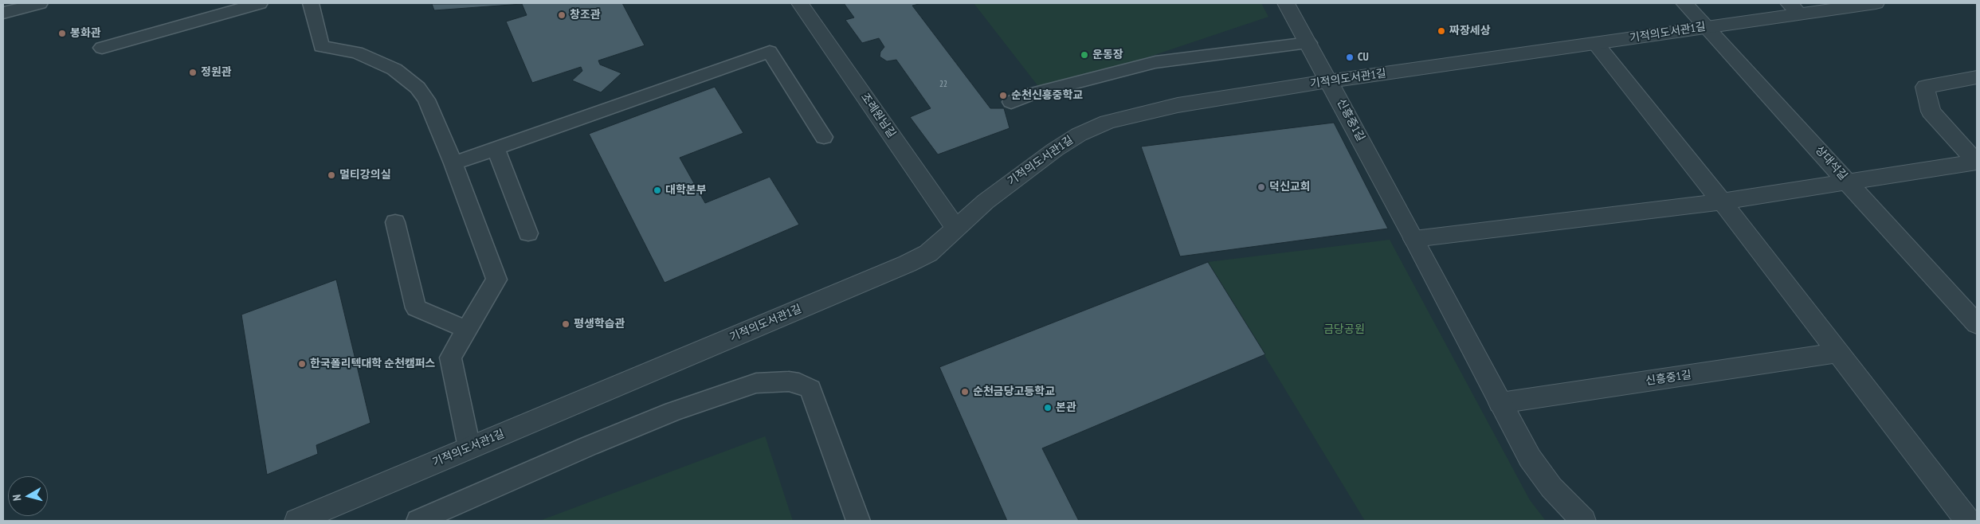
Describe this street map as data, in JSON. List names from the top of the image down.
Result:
{
  "streets": {
    "street": [
      "기적의도서관1길",
      "조례원님길",
      "신흥중1길",
      "상대석길"
    ]
  },
  "crossings": [
    ["기적의도서관1길", "조례원님길"],
    ["기적의도서관1길", "신흥중1길"],
    ["기적의도서관1길", "상대석길"]
  ],
  "parks": ["금당공원"],
  "places": [
    "창조관",
    "짜장세상",
    "봉화관",
    "운동장",
    "CU",
    "정원관",
    "순천신흥중학교",
    "멀티강의실",
    "덕신교회",
    "대학본부",
    "평생학습관",
    "한국폴리텍대학 순천캠퍼스",
    "순천금당고등학교",
    "본관"
  ],
  "house_numbers": ["22"],
  "north": "left"
}
